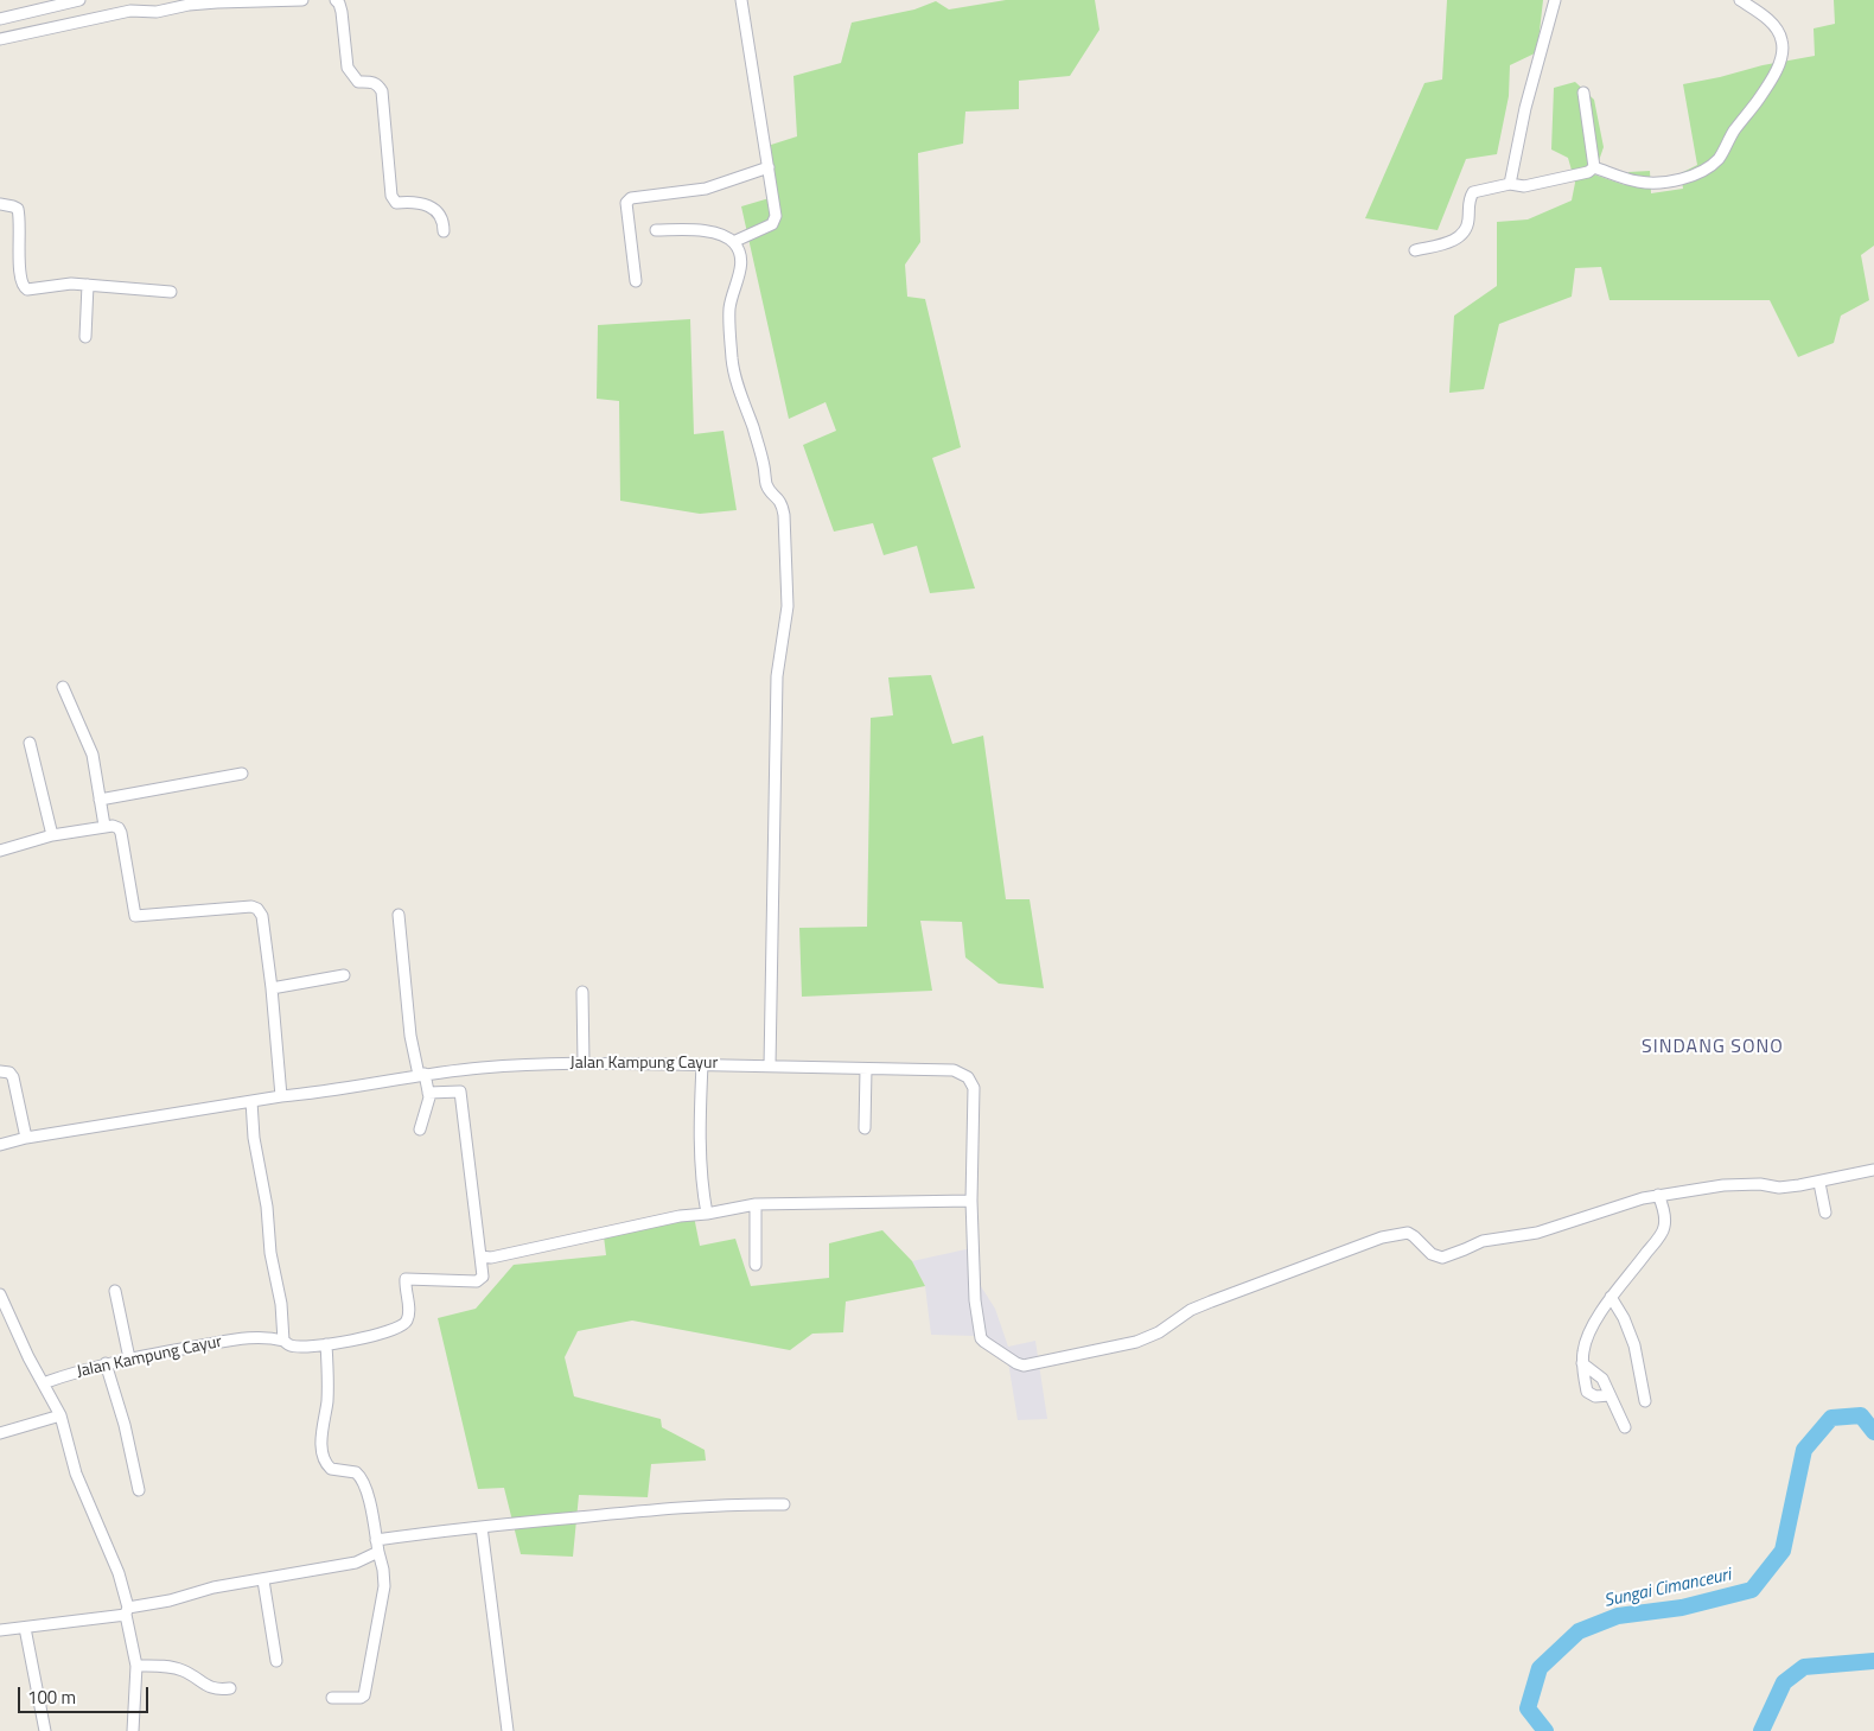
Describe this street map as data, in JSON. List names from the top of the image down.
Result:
{
  "streets": {
    "street": ["Jalan Kampung Cayur"]
  },
  "districts": ["SINDANG SONO"],
  "water": ["Sungai Cimanceuri"],
  "scale_bar": "100 m"
}
